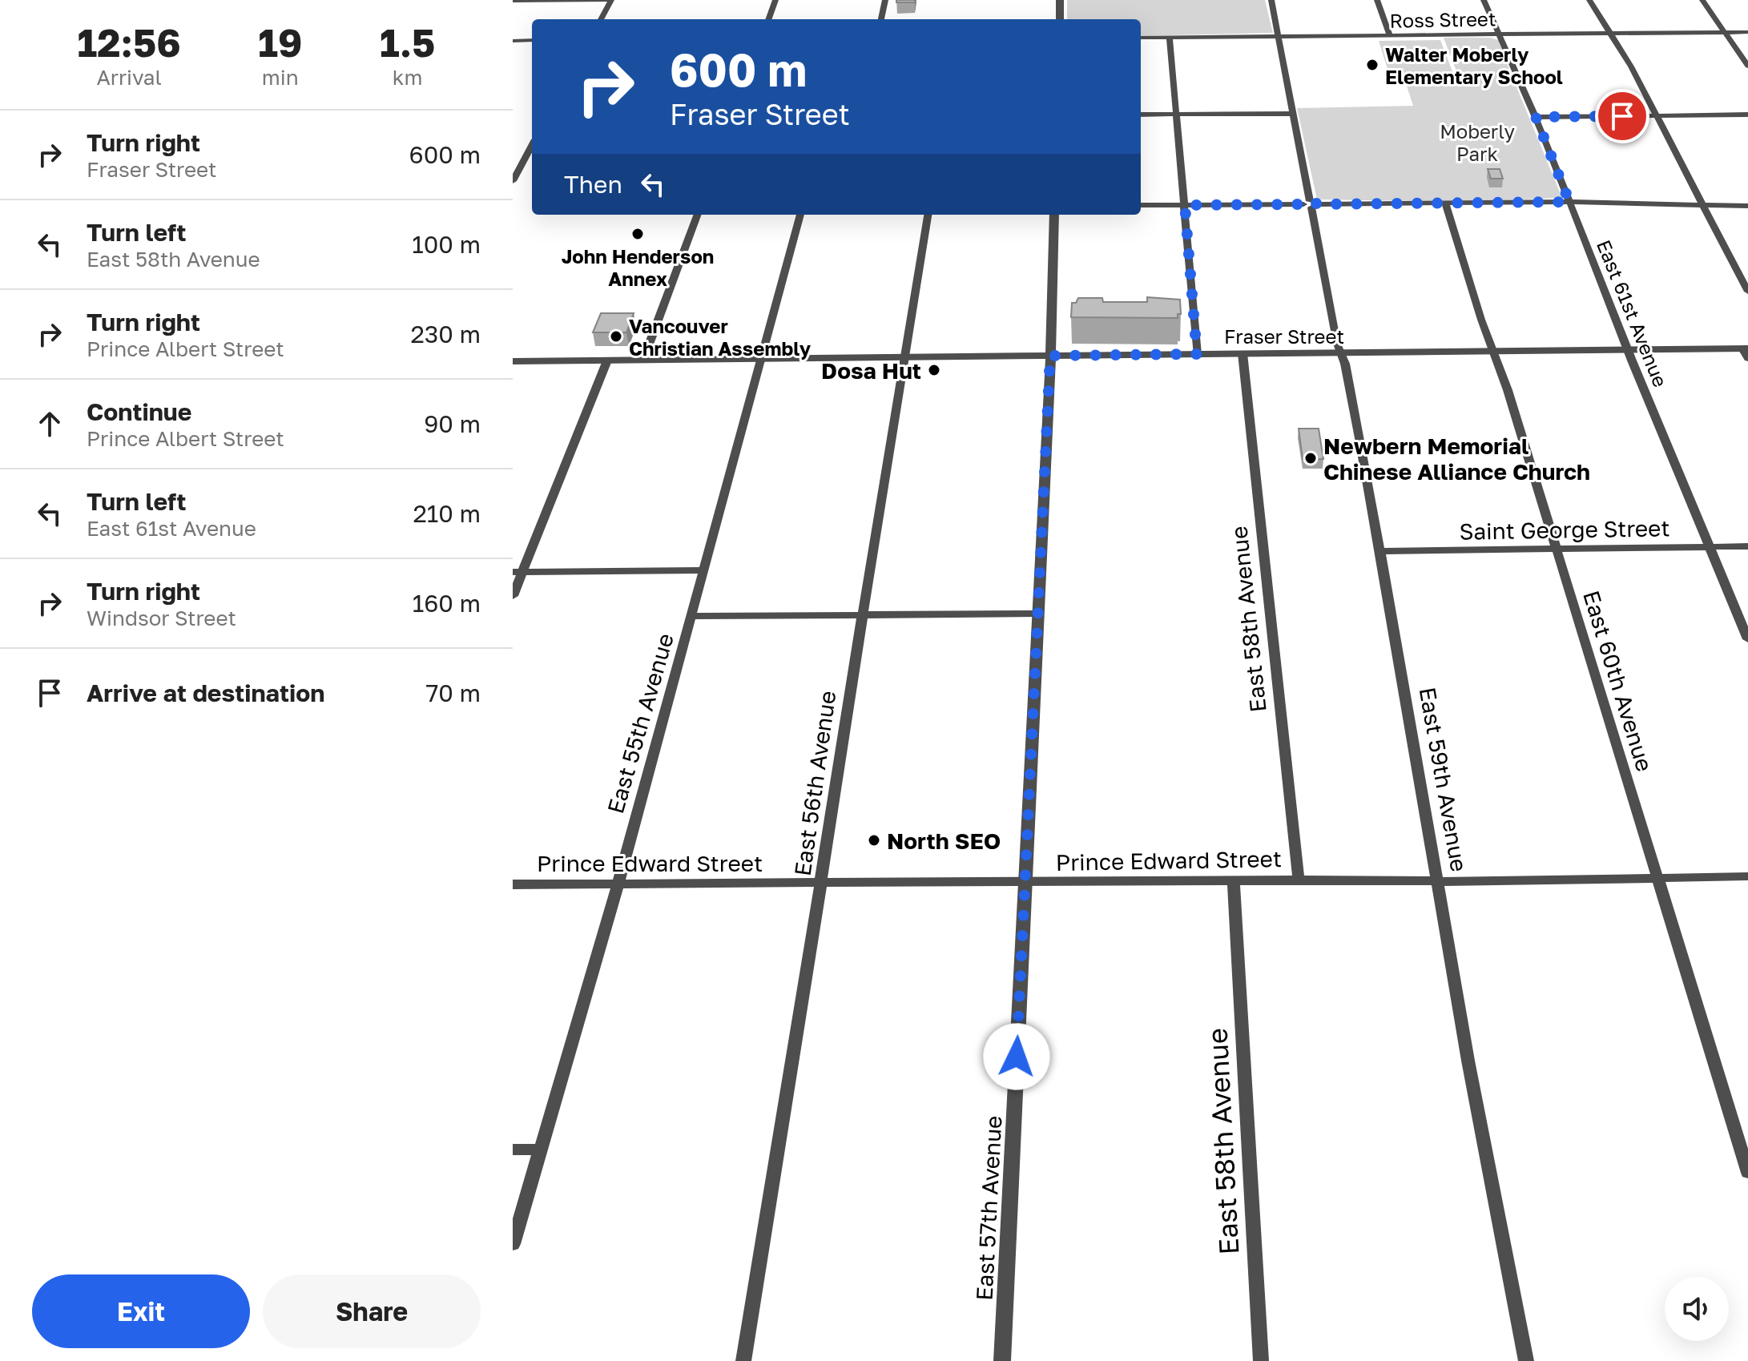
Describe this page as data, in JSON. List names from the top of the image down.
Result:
{
  "streets": {
    "street": [
      "Ross Street",
      "East 61st Avenue",
      "Fraser Street",
      "Saint George Street",
      "East 58th Avenue",
      "East 60th Avenue",
      "East 55th Avenue",
      "East 59th Avenue",
      "East 56th Avenue",
      "Prince Edward Street",
      "East 57th Avenue"
    ]
  },
  "crossings": [
    ["Ross Street", "East 61st Avenue"],
    ["Ross Street", "East 59th Avenue"],
    ["East 61st Avenue", "Fraser Street"],
    ["East 61st Avenue", "Saint George Street"],
    ["Fraser Street", "East 58th Avenue"],
    ["Fraser Street", "East 60th Avenue"],
    ["Fraser Street", "East 55th Avenue"],
    ["Fraser Street", "East 59th Avenue"],
    ["Fraser Street", "East 56th Avenue"],
    ["Fraser Street", "East 57th Avenue"],
    ["Saint George Street", "East 60th Avenue"],
    ["Saint George Street", "East 59th Avenue"],
    ["East 58th Avenue", "Prince Edward Street"],
    ["East 60th Avenue", "Prince Edward Street"],
    ["East 55th Avenue", "Prince Edward Street"],
    ["East 59th Avenue", "Prince Edward Street"],
    ["East 56th Avenue", "Prince Edward Street"],
    ["Prince Edward Street", "East 57th Avenue"]
  ],
  "parks": ["Moberly Park"],
  "places": [
    "Walter Moberly Elementary School",
    "John Henderson Annex",
    "Vancouver Christian Assembly",
    "Dosa Hut",
    "Newbern Memorial Chinese Alliance Church",
    "North SEO"
  ],
  "page": {
    "eta": [
      "12:56",
      "Arrival",
      "19",
      "min",
      "1.5",
      "km"
    ],
    "turn": ["600 m", "Fraser Street"],
    "list": [
      {
        "name": "Turn right",
        "note": "Fraser Street",
        "value": "600 m"
      },
      {
        "name": "Turn left",
        "note": "East 58th Avenue",
        "value": "100 m"
      },
      {
        "name": "Turn right",
        "note": "Prince Albert Street",
        "value": "230 m"
      },
      {
        "name": "Continue",
        "note": "Prince Albert Street",
        "value": "90 m"
      },
      {
        "name": "Turn left",
        "note": "East 61st Avenue",
        "value": "210 m"
      },
      {
        "name": "Turn right",
        "note": "Windsor Street",
        "value": "160 m"
      },
      {
        "name": "Arrive at destination",
        "value": "70 m"
      }
    ],
    "then": "Then",
    "buttons": ["Exit", "Share"]
  }
}
